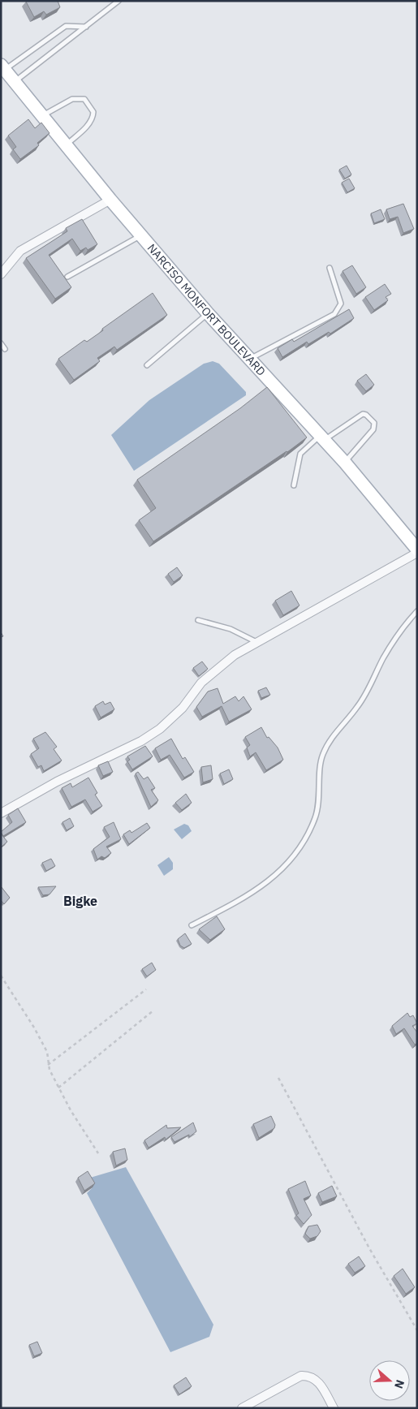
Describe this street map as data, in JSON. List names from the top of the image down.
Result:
{
  "streets": {
    "main road": ["NARCISO MONFORT BOULEVARD"]
  },
  "districts": ["Bigke"],
  "north": "right"
}
